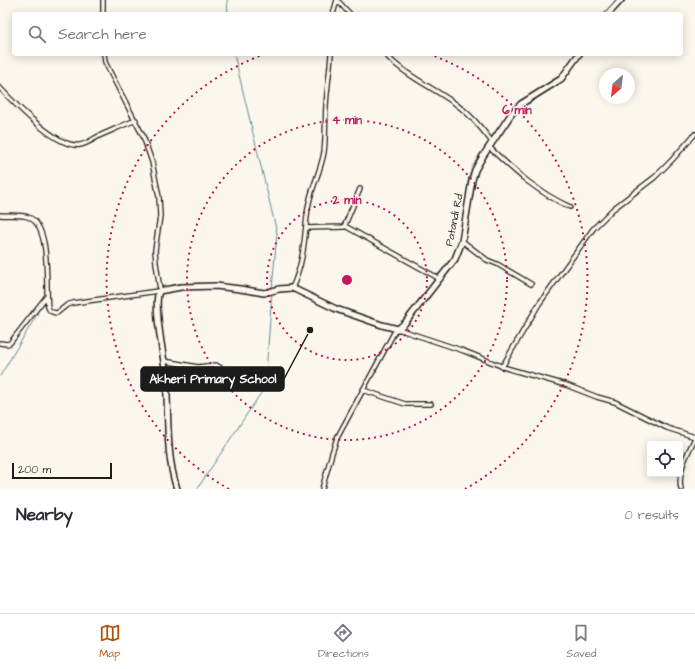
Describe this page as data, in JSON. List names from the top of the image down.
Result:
{
  "streets": {
    "street": ["Patandi Rd"]
  },
  "places": ["Akheri Primary School"],
  "scale_bar": "200 m",
  "north": "bottom left",
  "page": {
    "search": "Search here",
    "scale": "200 m",
    "heading": ["Nearby", "0 results"],
    "nav": ["Map", "Directions", "Saved"]
  },
  "rings": ["6 min", "4 min", "2 min"]
}
